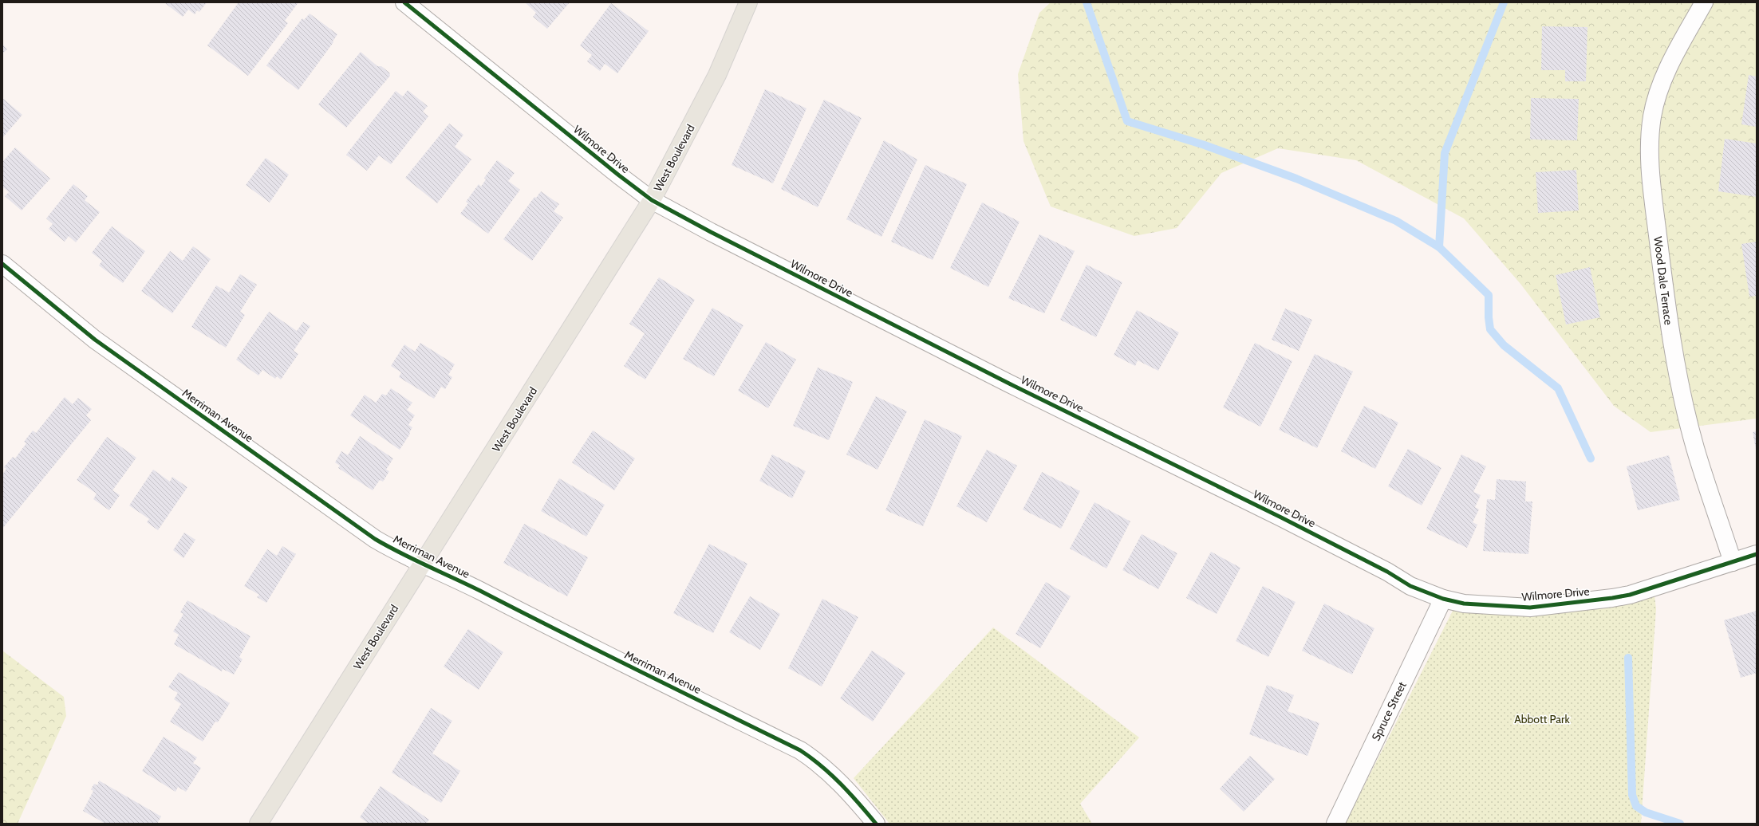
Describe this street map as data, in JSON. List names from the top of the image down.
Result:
{
  "streets": {
    "main road": ["West Boulevard"],
    "street": [
      "Wilmore Drive",
      "Wood Dale Terrace",
      "Merriman Avenue",
      "Spruce Street"
    ]
  },
  "crossings": [
    ["Wilmore Drive", "West Boulevard"],
    ["Wilmore Drive", "Wood Dale Terrace"],
    ["Wilmore Drive", "Spruce Street"],
    ["West Boulevard", "Merriman Avenue"]
  ],
  "parks": ["Abbott Park"]
}
